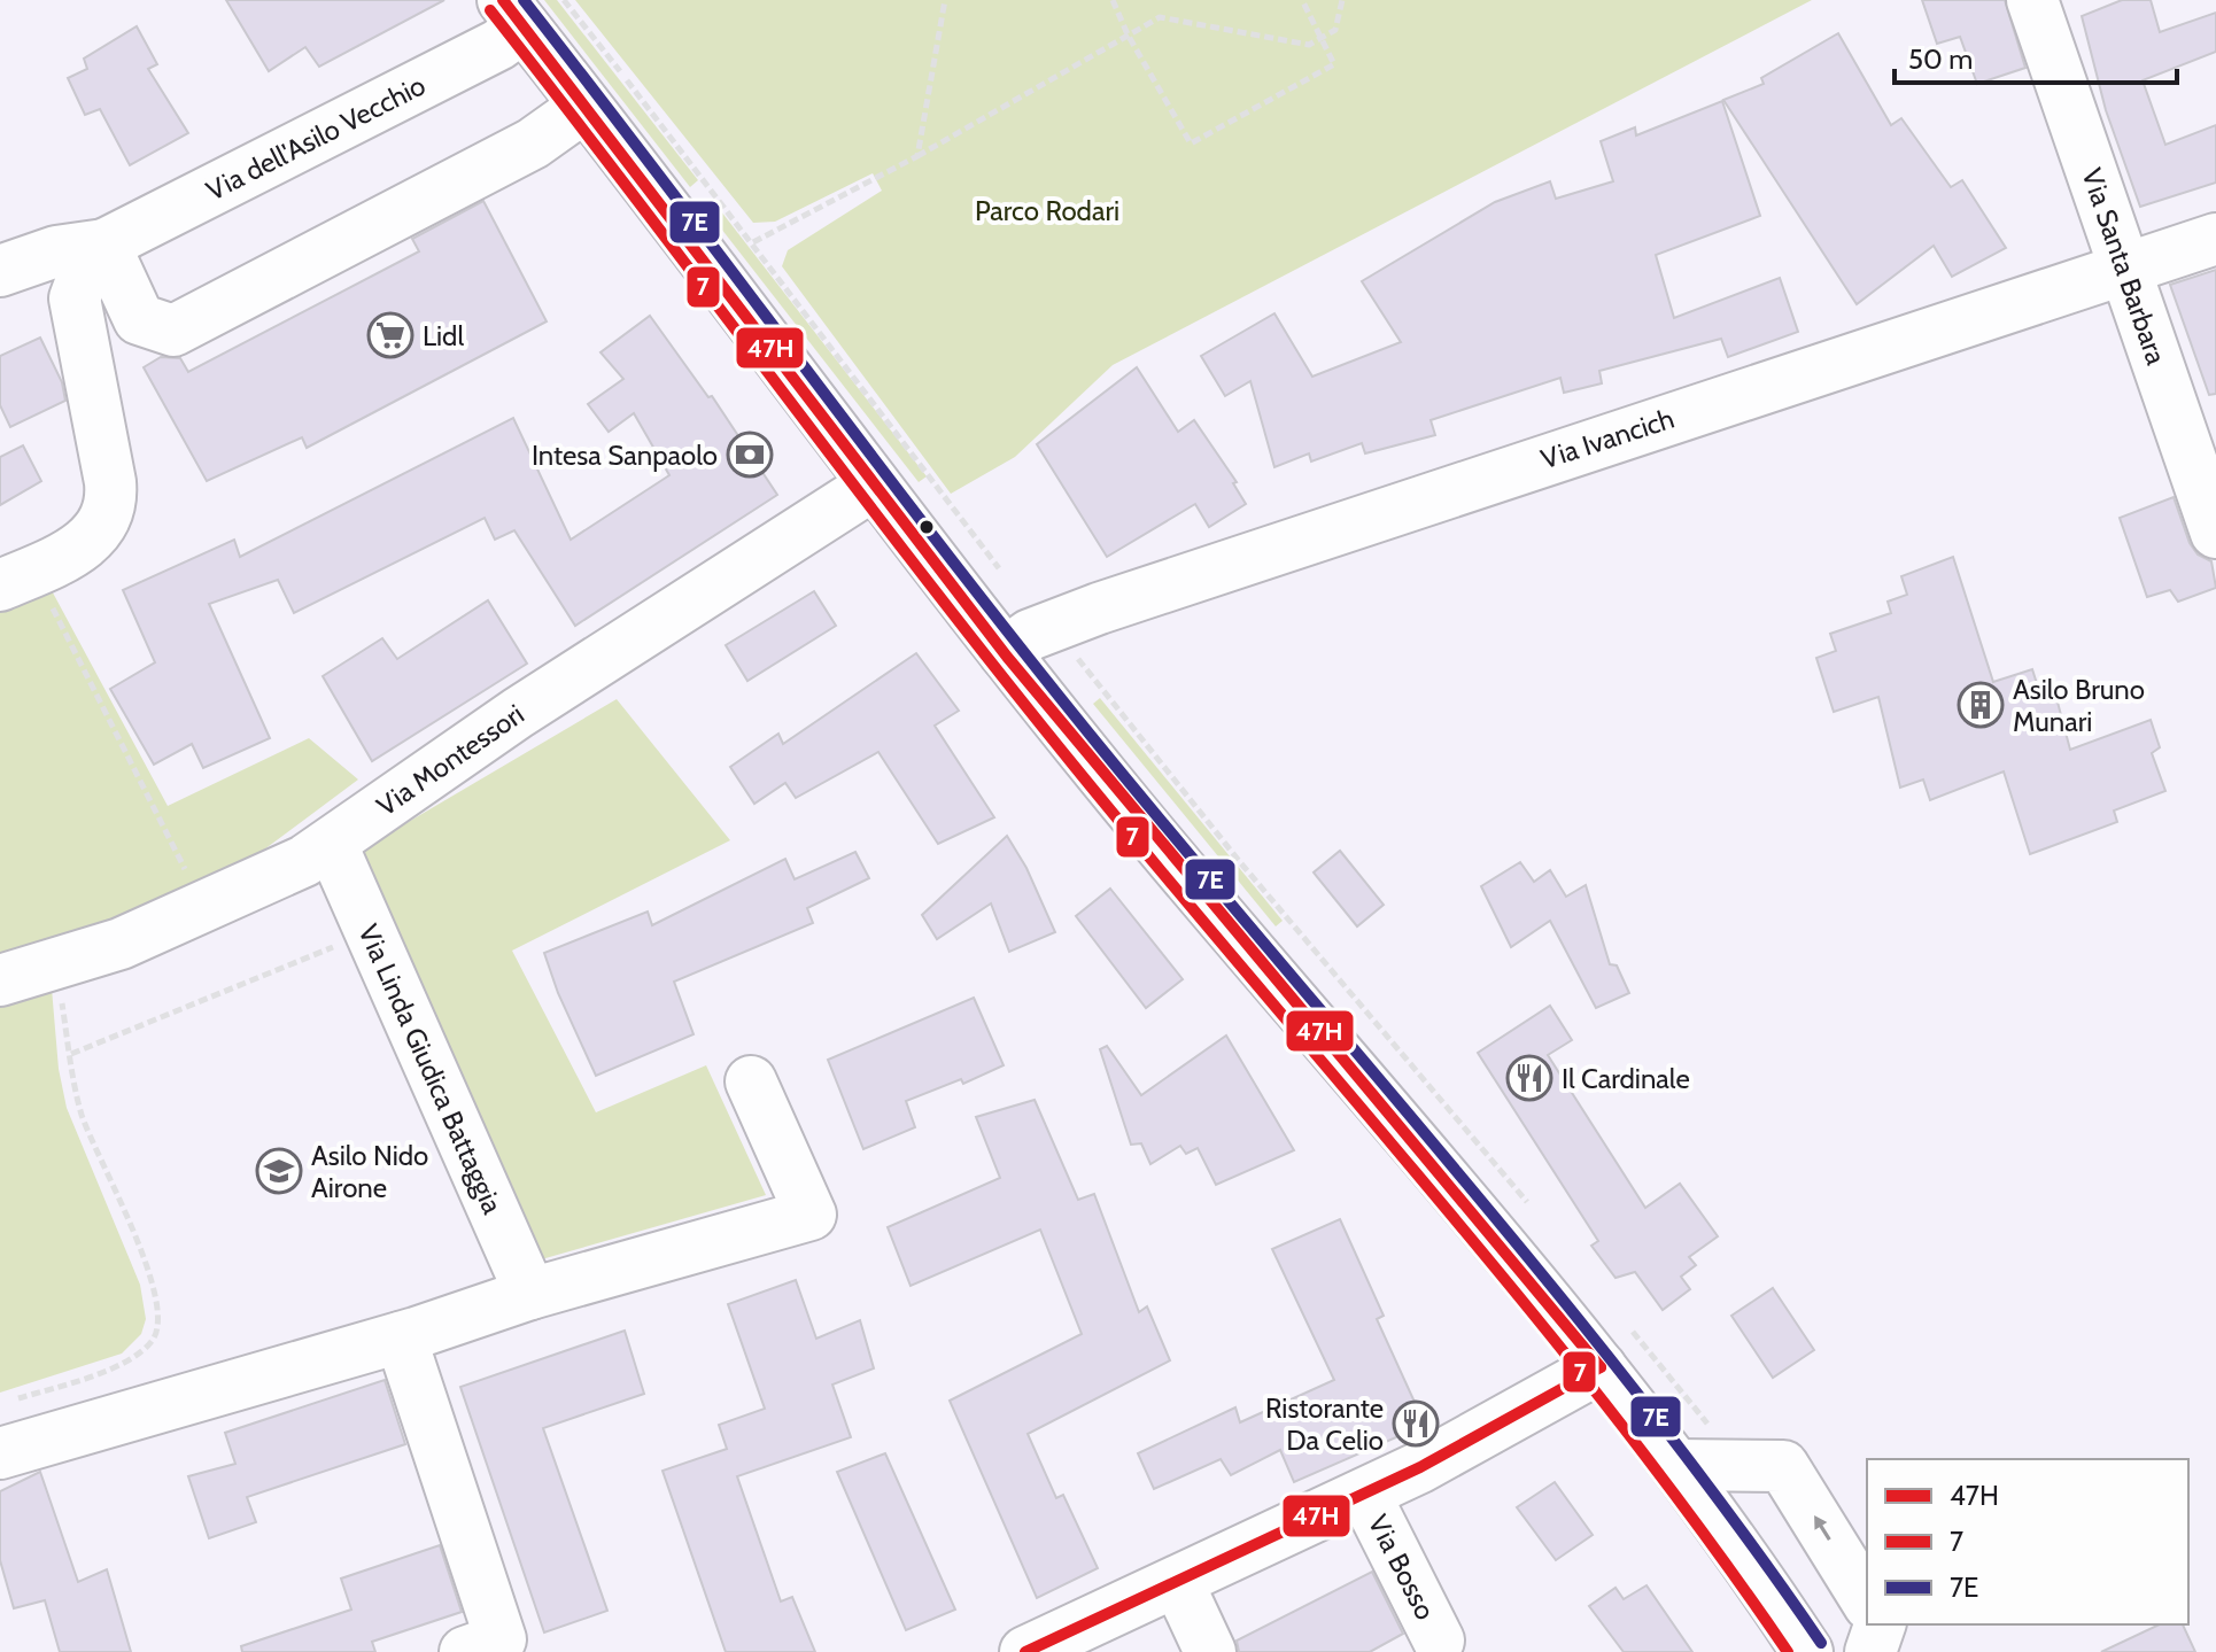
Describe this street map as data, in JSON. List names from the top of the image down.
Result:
{
  "streets": {
    "street": [
      "Via dell'Asilo Vecchio",
      "Via Santa Barbara",
      "Via Ivancich",
      "Via Montessori",
      "Via Linda Giudica Battaggia",
      "Via Bosso"
    ]
  },
  "crossings": [
    ["Via Santa Barbara", "Via Ivancich"],
    ["Via Montessori", "Via Linda Giudica Battaggia"]
  ],
  "parks": ["Parco Rodari"],
  "places": {
    "supermarket": ["Lidl"],
    "bank": ["Intesa Sanpaolo"],
    "building": ["Asilo Bruno Munari"],
    "restaurant": ["Il Cardinale", "Ristorante Da Celio"],
    "school or university": ["Asilo Nido Airone"]
  },
  "lines": ["transit line 47H", "transit line 7E", "transit line 7"],
  "legend": ["47H", "7", "7E"],
  "scale_bar": "50 m"
}
